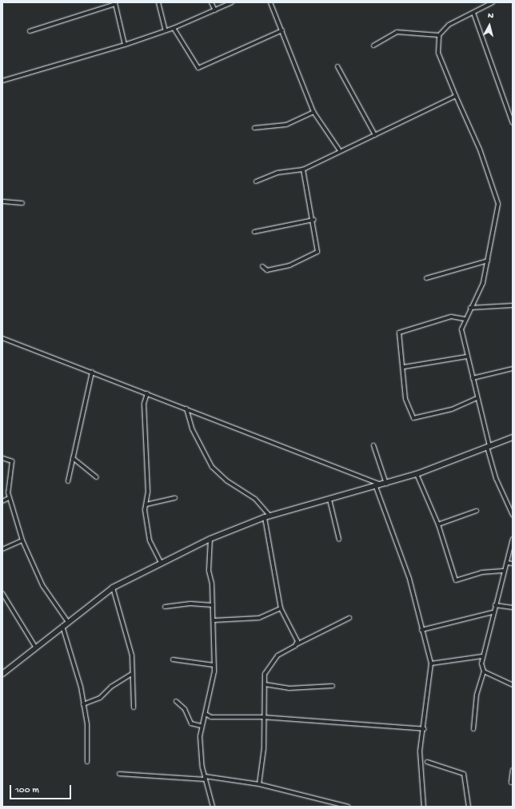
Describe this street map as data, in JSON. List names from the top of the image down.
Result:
{
  "scale_bar": "100 m",
  "north": "top"
}
